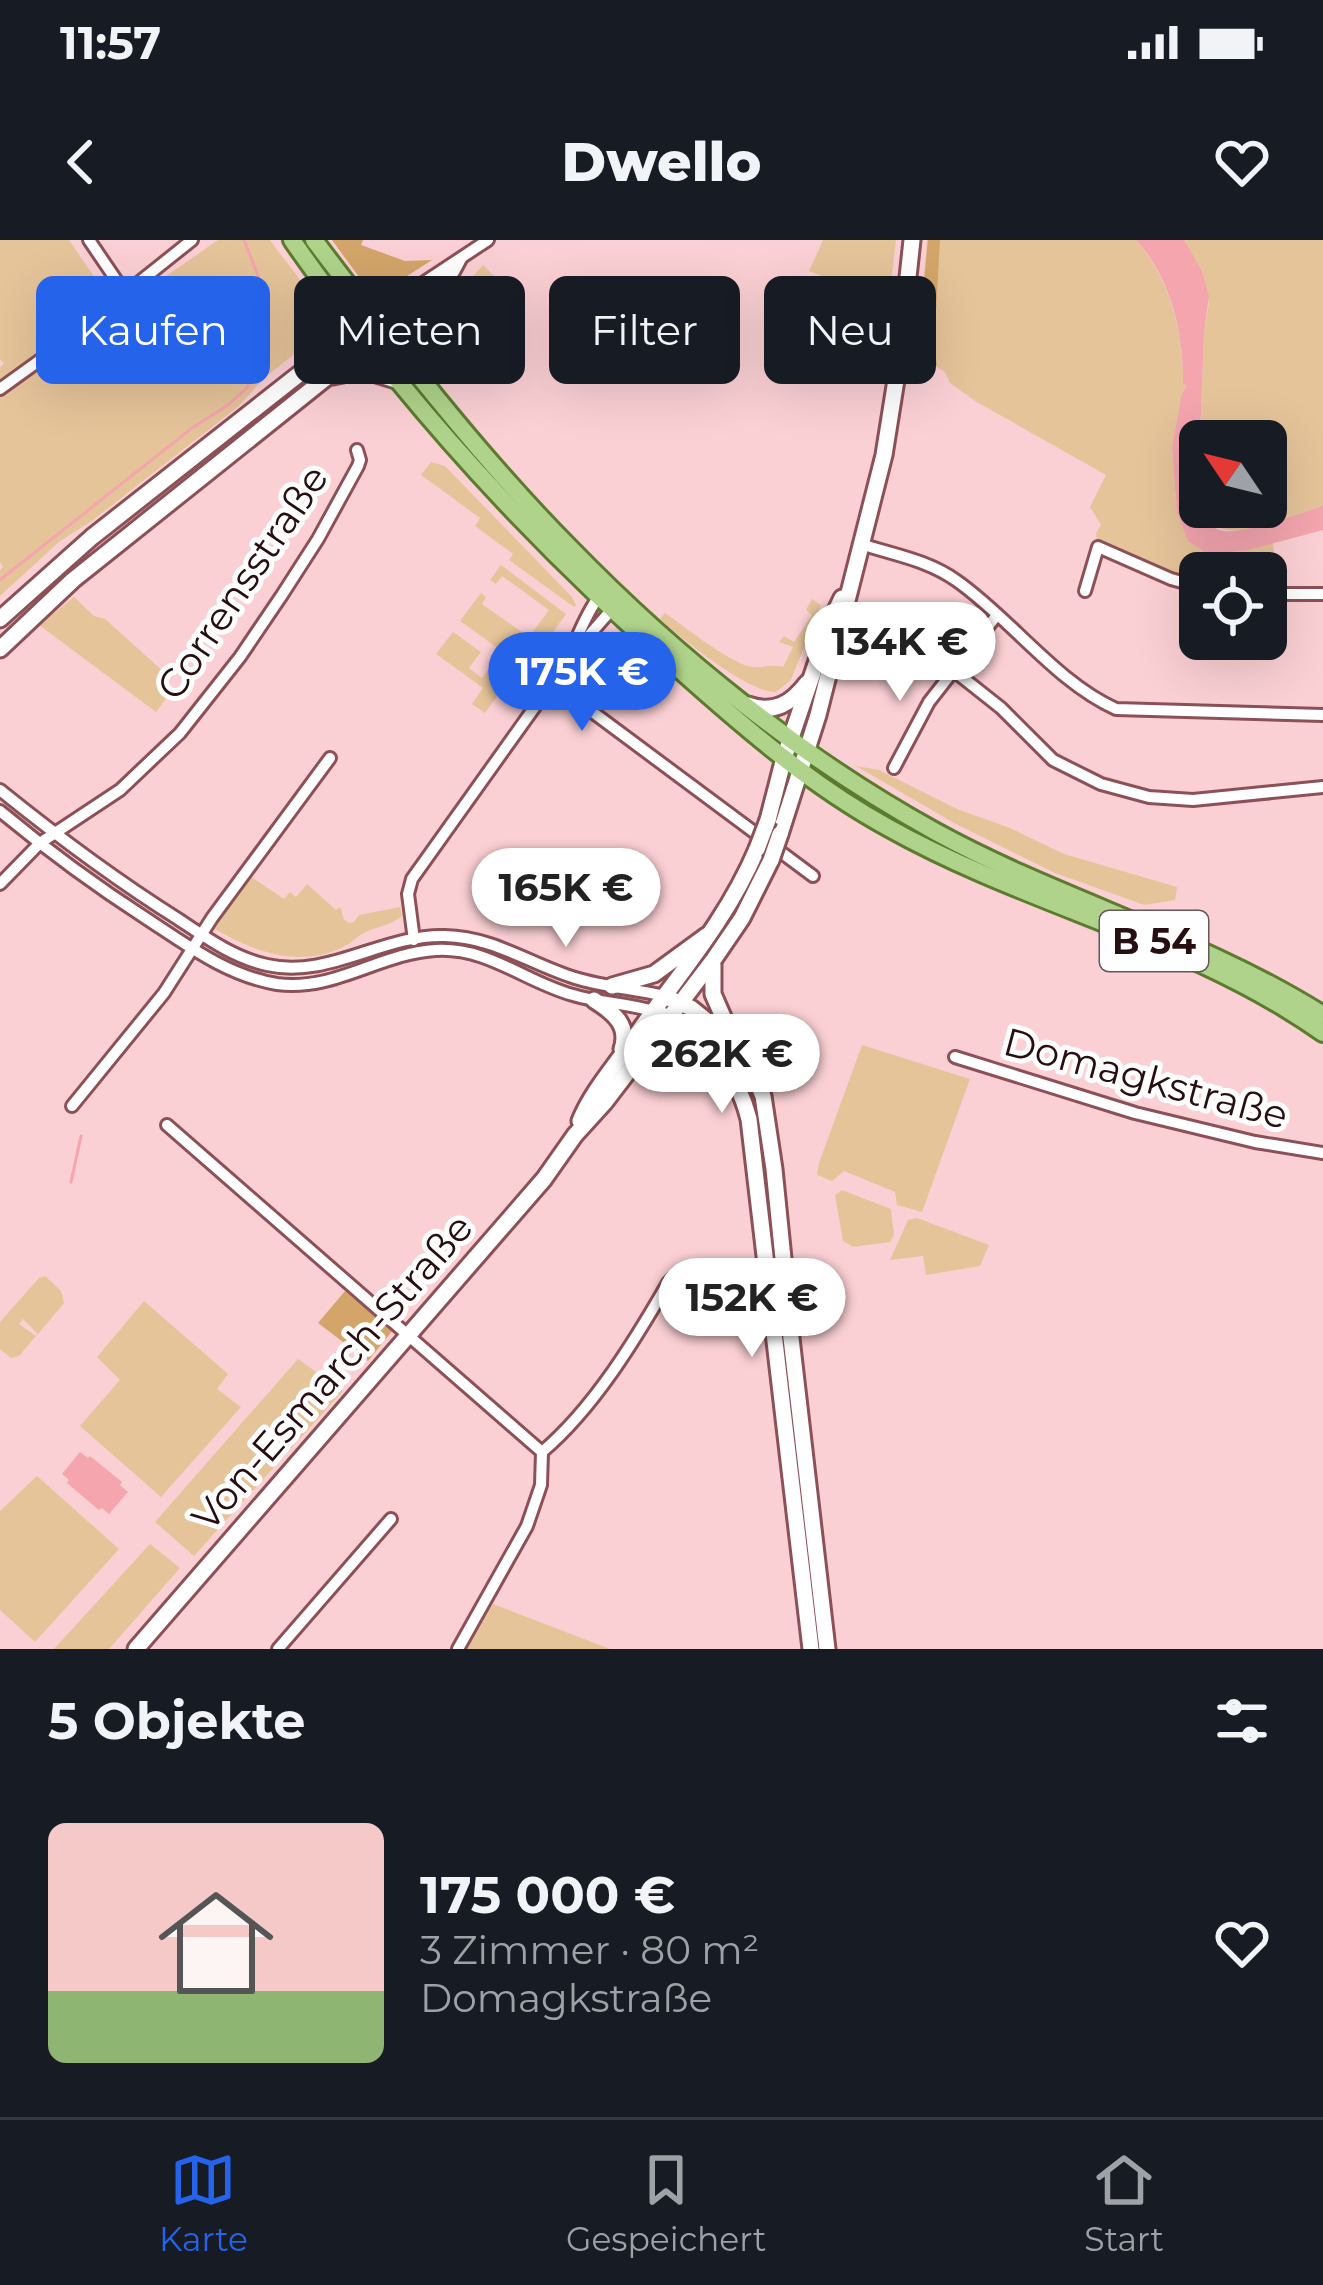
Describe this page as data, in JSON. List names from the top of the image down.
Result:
{
  "streets": {
    "main road": ["B 54", "Von-Esmarch-Straße"],
    "street": ["Corrensstraße", "Domagkstraße"]
  },
  "north": "top left",
  "page": {
    "status": "11:57",
    "header": "Dwello",
    "chip": [
      "Kaufen",
      "Mieten",
      "Filter",
      "Neu"
    ],
    "price": [
      "134K €",
      "175K €",
      "165K €",
      "262K €",
      "152K €"
    ],
    "heading": "5 Objekte",
    "list": [
      {
        "name": "175 000 €",
        "note": "3 Zimmer · 80 m² · Domagkstraße"
      }
    ],
    "tabs": ["Karte", "Gespeichert", "Start"]
  }
}
